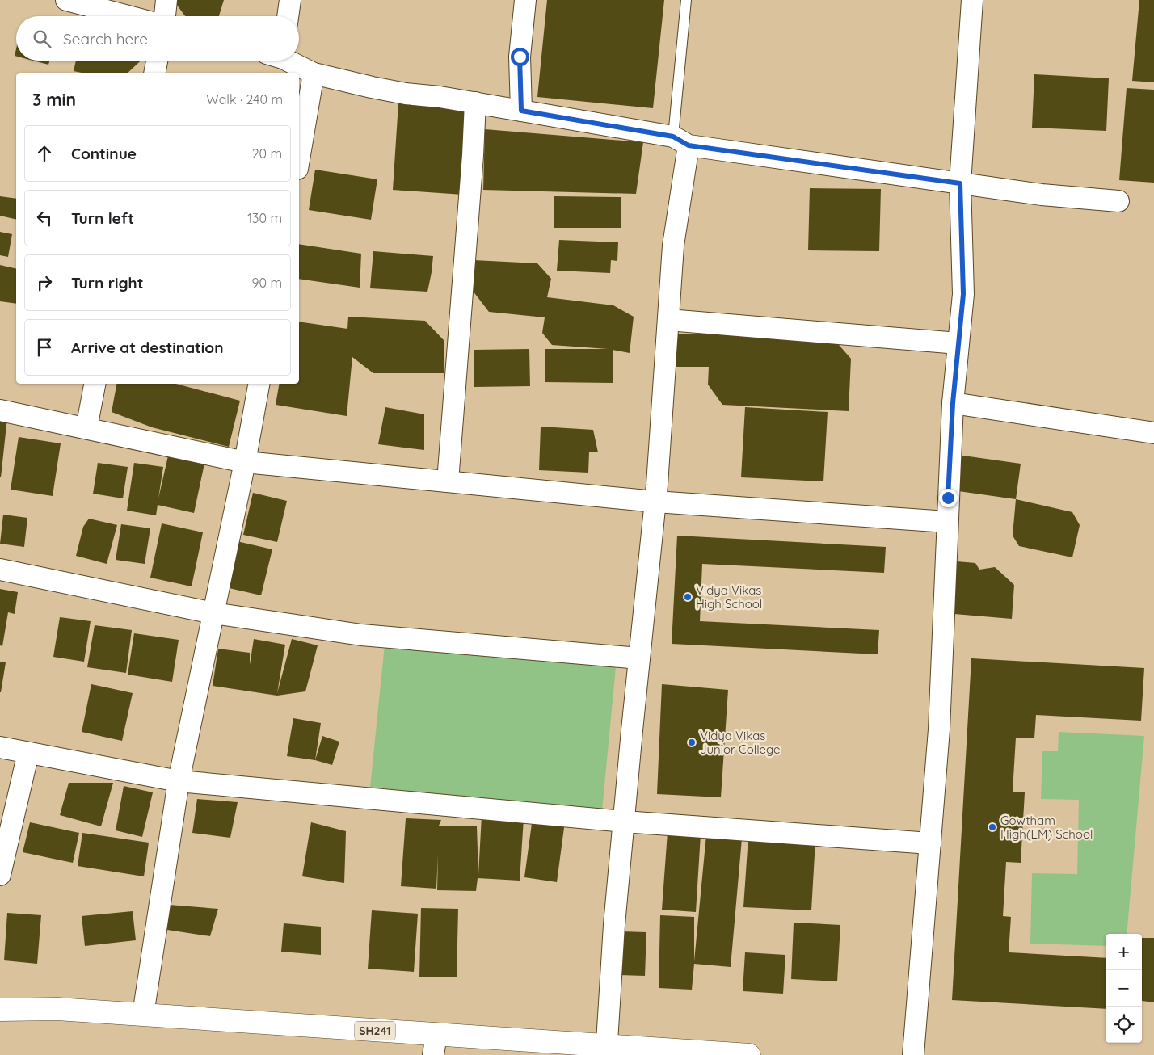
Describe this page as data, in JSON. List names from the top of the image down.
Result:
{
  "streets": {
    "main road": ["SH241"]
  },
  "places": ["Vidya Vikas High School", "Vidya Vikas Junior College", "Gowtham High(EM) School"],
  "page": {
    "search": "Search here",
    "heading": ["3 min", "Walk · 240 m"],
    "list": [
      ["Continue", "20 m"],
      ["Turn left", "130 m"],
      ["Turn right", "90 m"],
      "Arrive at destination"
    ],
    "map_buttons": ["+", "−"]
  }
}
